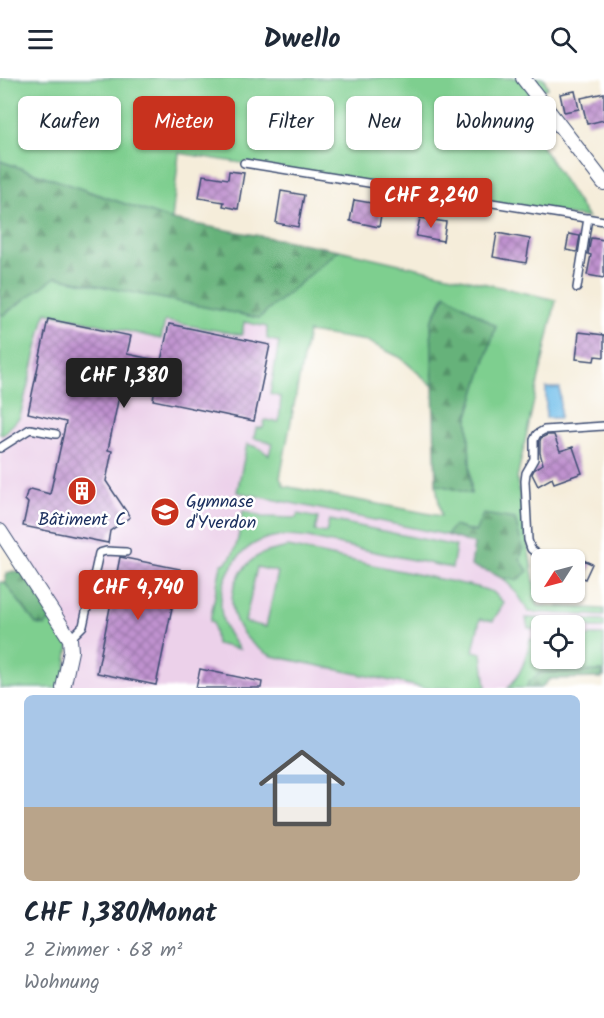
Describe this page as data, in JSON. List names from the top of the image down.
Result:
{
  "places": {
    "building": ["Bâtiment C"],
    "school or university": ["Gymnase d'Yverdon"]
  },
  "north": "bottom left",
  "page": {
    "header": "Dwello",
    "chip": [
      "Kaufen",
      "Mieten",
      "Filter",
      "Neu",
      "Wohnung"
    ],
    "price": ["CHF 2,240", "CHF 1,380", "CHF 4,740"],
    "list": [
      {
        "name": "CHF 1,380/Monat",
        "note": "2 Zimmer · 68 m² · Wohnung"
      }
    ]
  }
}
